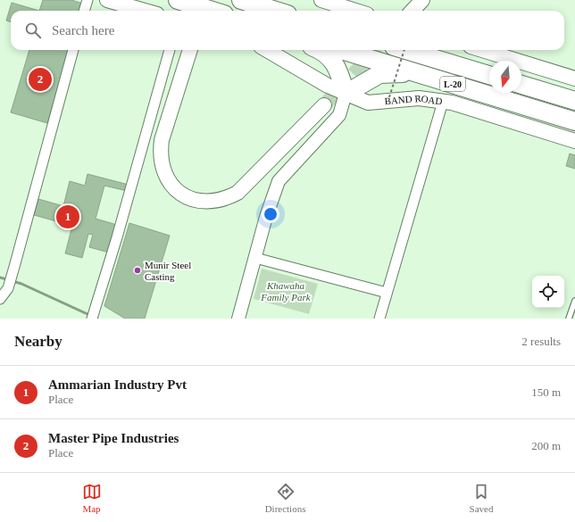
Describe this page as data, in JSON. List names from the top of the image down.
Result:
{
  "streets": {
    "highway": ["L-20"],
    "main road": ["BAND ROAD"]
  },
  "parks": ["Khawaha Family Park"],
  "places": ["Munir Steel Casting"],
  "north": "bottom",
  "page": {
    "search": "Search here",
    "pins": ["2", "1"],
    "heading": ["Nearby", "2 results"],
    "list": [
      {
        "mark": "1",
        "name": "Ammarian Industry Pvt",
        "note": "Place",
        "value": "150 m"
      },
      {
        "mark": "2",
        "name": "Master Pipe Industries",
        "note": "Place",
        "value": "200 m"
      }
    ],
    "nav": ["Map", "Directions", "Saved"]
  }
}
